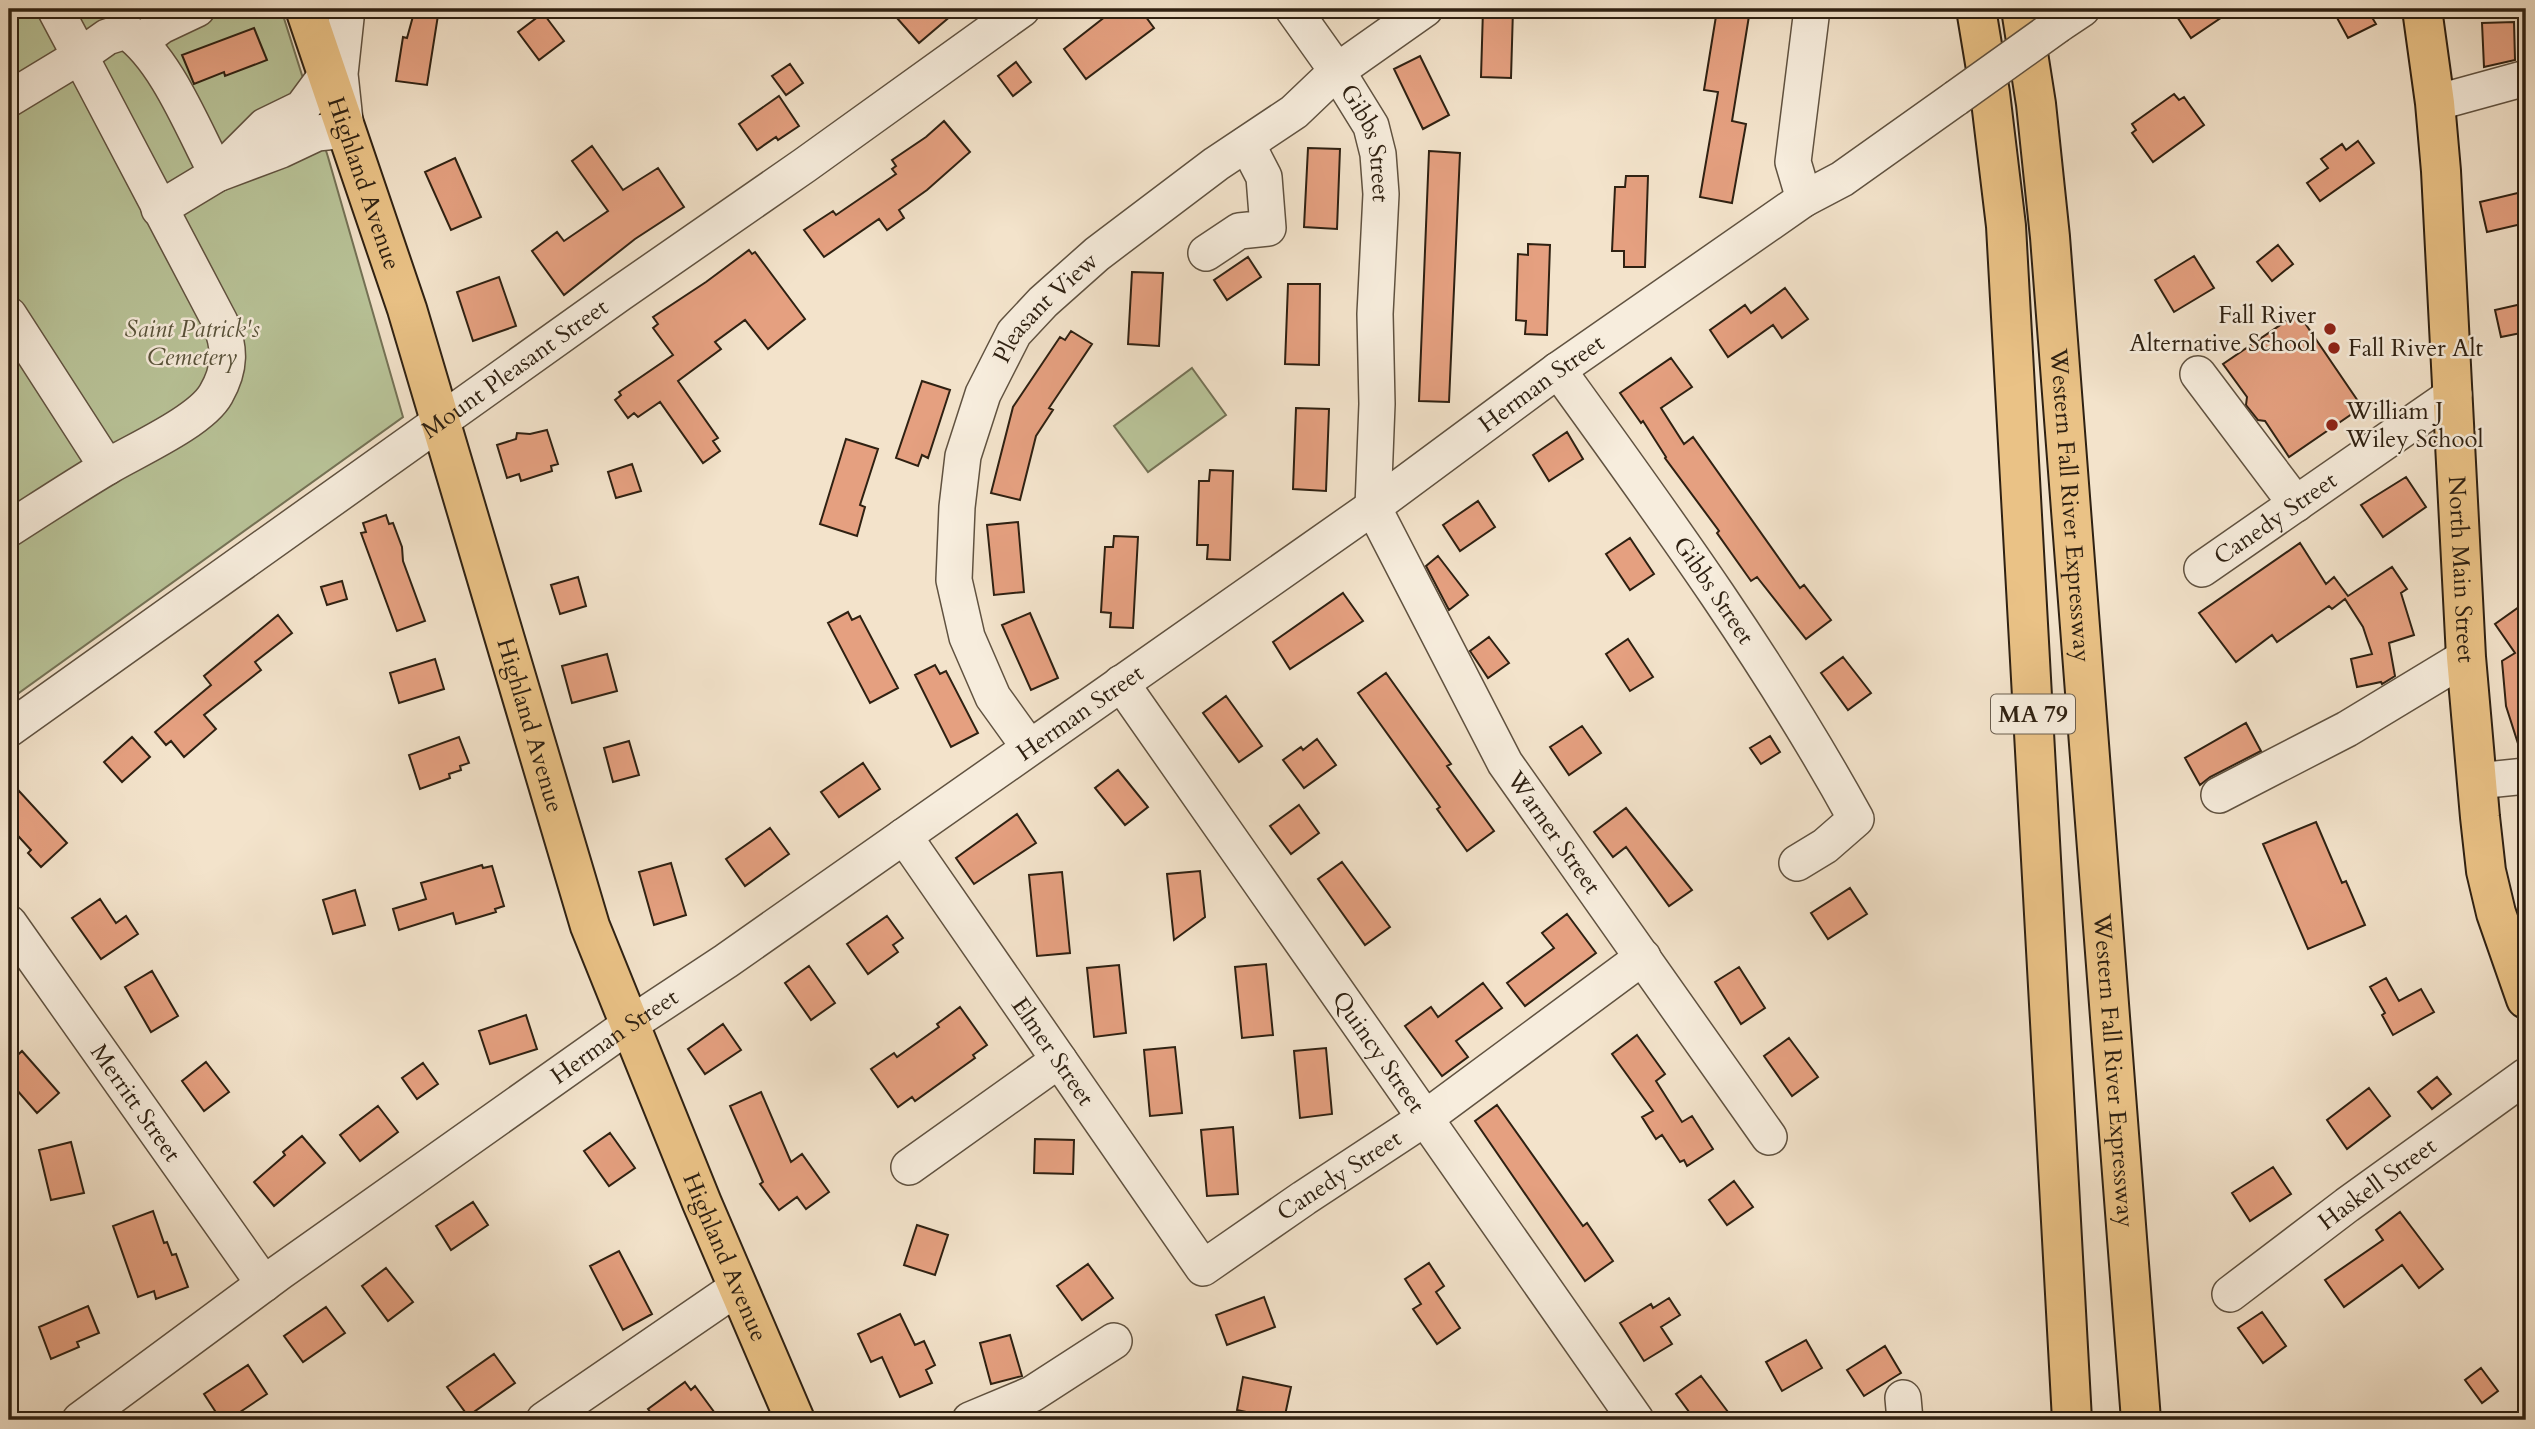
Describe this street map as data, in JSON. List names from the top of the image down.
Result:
{
  "streets": {
    "main road": [
      "Highland Avenue",
      "Western Fall River Expressway",
      "North Main Street",
      "MA 79"
    ],
    "street": [
      "Gibbs Street",
      "Pleasant View",
      "Mount Pleasant Street",
      "Herman Street",
      "Canedy Street",
      "Warner Street",
      "Elmer Street",
      "Quincy Street",
      "Merritt Street",
      "Haskell Street"
    ]
  },
  "crossings": [
    ["Gibbs Street", "Pleasant View"],
    ["Gibbs Street", "Herman Street"],
    ["Gibbs Street", "Warner Street"],
    ["Highland Avenue", "Mount Pleasant Street"],
    ["Highland Avenue", "Herman Street"],
    ["Pleasant View", "Herman Street"],
    ["Herman Street", "Warner Street"],
    ["Herman Street", "Elmer Street"],
    ["Herman Street", "Quincy Street"],
    ["Herman Street", "Merritt Street"],
    ["Canedy Street", "North Main Street"],
    ["Canedy Street", "Warner Street"],
    ["Canedy Street", "Elmer Street"],
    ["Canedy Street", "Quincy Street"]
  ],
  "parks": ["Saint Patrick's Cemetery"],
  "places": ["Fall River Alternative School", "Fall River Alt", "William J Wiley School"]
}
